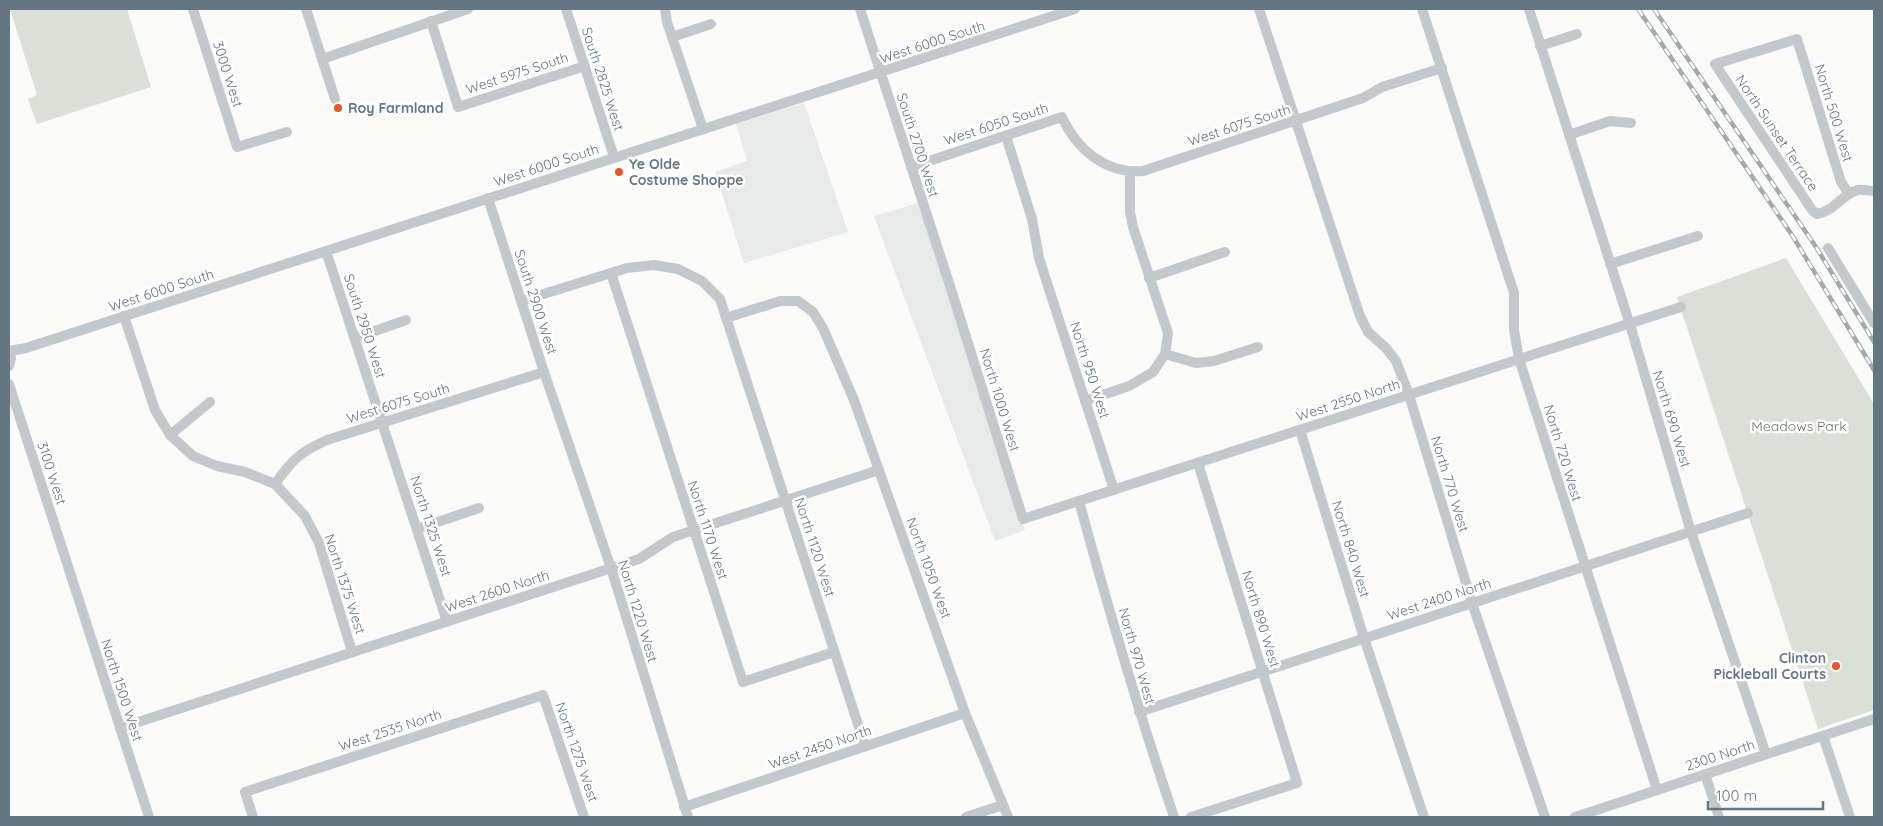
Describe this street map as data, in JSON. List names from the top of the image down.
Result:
{
  "streets": {
    "street": [
      "West 6000 South",
      "West 5975 South",
      "3000 West",
      "South 2825 West",
      "North 500 West",
      "West 6050 South",
      "West 6075 South",
      "North Sunset Terrace",
      "South 2700 West",
      "South 2900 West",
      "South 2950 West",
      "North 950 West",
      "North 1000 West",
      "West 2550 North",
      "North 690 West",
      "North 720 West",
      "3100 West",
      "North 770 West",
      "North 1325 West",
      "North 1170 West",
      "North 1120 West",
      "North 840 West",
      "North 1050 West",
      "North 1375 West",
      "West 2600 North",
      "West 2400 North",
      "North 1220 West",
      "North 890 West",
      "North 970 West",
      "North 1500 West",
      "West 2535 North",
      "West 2450 North",
      "North 1275 West",
      "2300 North"
    ]
  },
  "crossings": [
    ["West 6000 South", "South 2825 West"],
    ["West 6000 South", "South 2700 West"],
    ["West 6000 South", "South 2900 West"],
    ["West 6000 South", "South 2950 West"],
    ["West 5975 South", "South 2825 West"],
    ["North 500 West", "North Sunset Terrace"],
    ["West 6050 South", "West 6075 South"],
    ["West 6050 South", "South 2700 West"],
    ["West 6050 South", "North 950 West"],
    ["West 6075 South", "South 2900 West"],
    ["West 6075 South", "South 2950 West"],
    ["West 6075 South", "North 720 West"],
    ["West 6075 South", "North 770 West"],
    ["West 6075 South", "North 1375 West"],
    ["South 2700 West", "North 1000 West"],
    ["South 2900 West", "North 1220 West"],
    ["South 2950 West", "North 1325 West"],
    ["North 950 West", "West 2550 North"],
    ["North 1000 West", "West 2550 North"],
    ["West 2550 North", "North 690 West"],
    ["West 2550 North", "North 720 West"],
    ["West 2550 North", "North 770 West"],
    ["West 2550 North", "North 840 West"],
    ["West 2550 North", "North 890 West"],
    ["West 2550 North", "North 970 West"],
    ["North 690 West", "West 2400 North"],
    ["North 690 West", "2300 North"],
    ["North 720 West", "West 2400 North"],
    ["North 720 West", "2300 North"],
    ["3100 West", "North 1500 West"],
    ["North 770 West", "West 2400 North"],
    ["North 1325 West", "West 2600 North"],
    ["North 1170 West", "North 1120 West"],
    ["North 1170 West", "West 2600 North"],
    ["North 1120 West", "North 1050 West"],
    ["North 1120 West", "West 2600 North"],
    ["North 1120 West", "West 2450 North"],
    ["North 840 West", "West 2400 North"],
    ["North 1050 West", "West 2600 North"],
    ["North 1050 West", "West 2450 North"],
    ["North 1375 West", "West 2600 North"],
    ["West 2600 North", "North 1220 West"],
    ["West 2600 North", "North 1500 West"],
    ["West 2400 North", "North 890 West"],
    ["West 2400 North", "North 970 West"],
    ["North 1220 West", "West 2450 North"],
    ["West 2535 North", "North 1275 West"]
  ],
  "parks": ["Meadows Park"],
  "places": ["Roy Farmland", "Ye Olde Costume Shoppe", "Clinton Pickleball Courts"],
  "scale_bar": "100 m"
}
